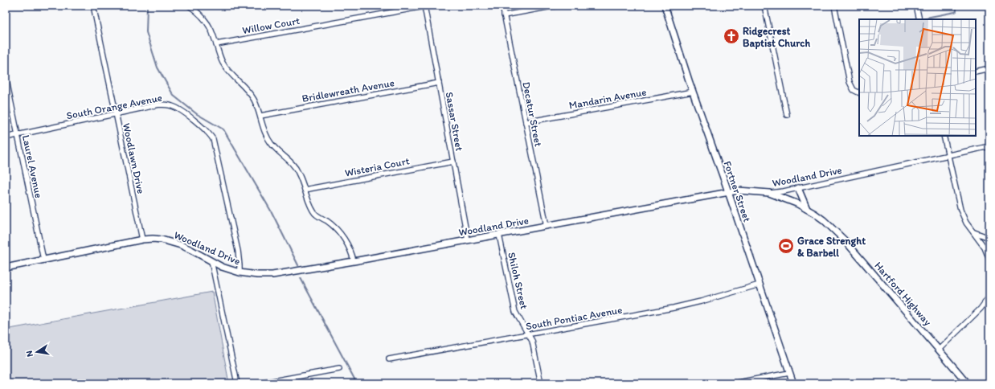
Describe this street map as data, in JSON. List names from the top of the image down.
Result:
{
  "streets": {
    "main road": ["Woodland Drive", "Fortner Street", "Hartford Highway"],
    "street": [
      "Willow Court",
      "Bridlewreath Avenue",
      "Mandarin Avenue",
      "South Orange Avenue",
      "Decatur Street",
      "Sassar Street",
      "Woodlawn Drive",
      "Laurel Avenue",
      "Wisteria Court",
      "Shiloh Street",
      "South Pontiac Avenue"
    ]
  },
  "crossings": [
    ["Willow Court", "Sassar Street"],
    ["Bridlewreath Avenue", "Sassar Street"],
    ["Mandarin Avenue", "Decatur Street"],
    ["Mandarin Avenue", "Fortner Street"],
    ["South Orange Avenue", "Woodlawn Drive"],
    ["South Orange Avenue", "Laurel Avenue"],
    ["South Orange Avenue", "Woodland Drive"],
    ["Decatur Street", "Woodland Drive"],
    ["Sassar Street", "Wisteria Court"],
    ["Sassar Street", "Woodland Drive"],
    ["Woodlawn Drive", "Woodland Drive"],
    ["Laurel Avenue", "Woodland Drive"],
    ["Woodland Drive", "Fortner Street"],
    ["Woodland Drive", "Shiloh Street"],
    ["Woodland Drive", "Hartford Highway"],
    ["Fortner Street", "South Pontiac Avenue"],
    ["Shiloh Street", "South Pontiac Avenue"]
  ],
  "places": {
    "church": ["Ridgecrest Baptist Church"],
    "sports": ["Grace Strenght & Barbell"]
  },
  "north": "left"
}
